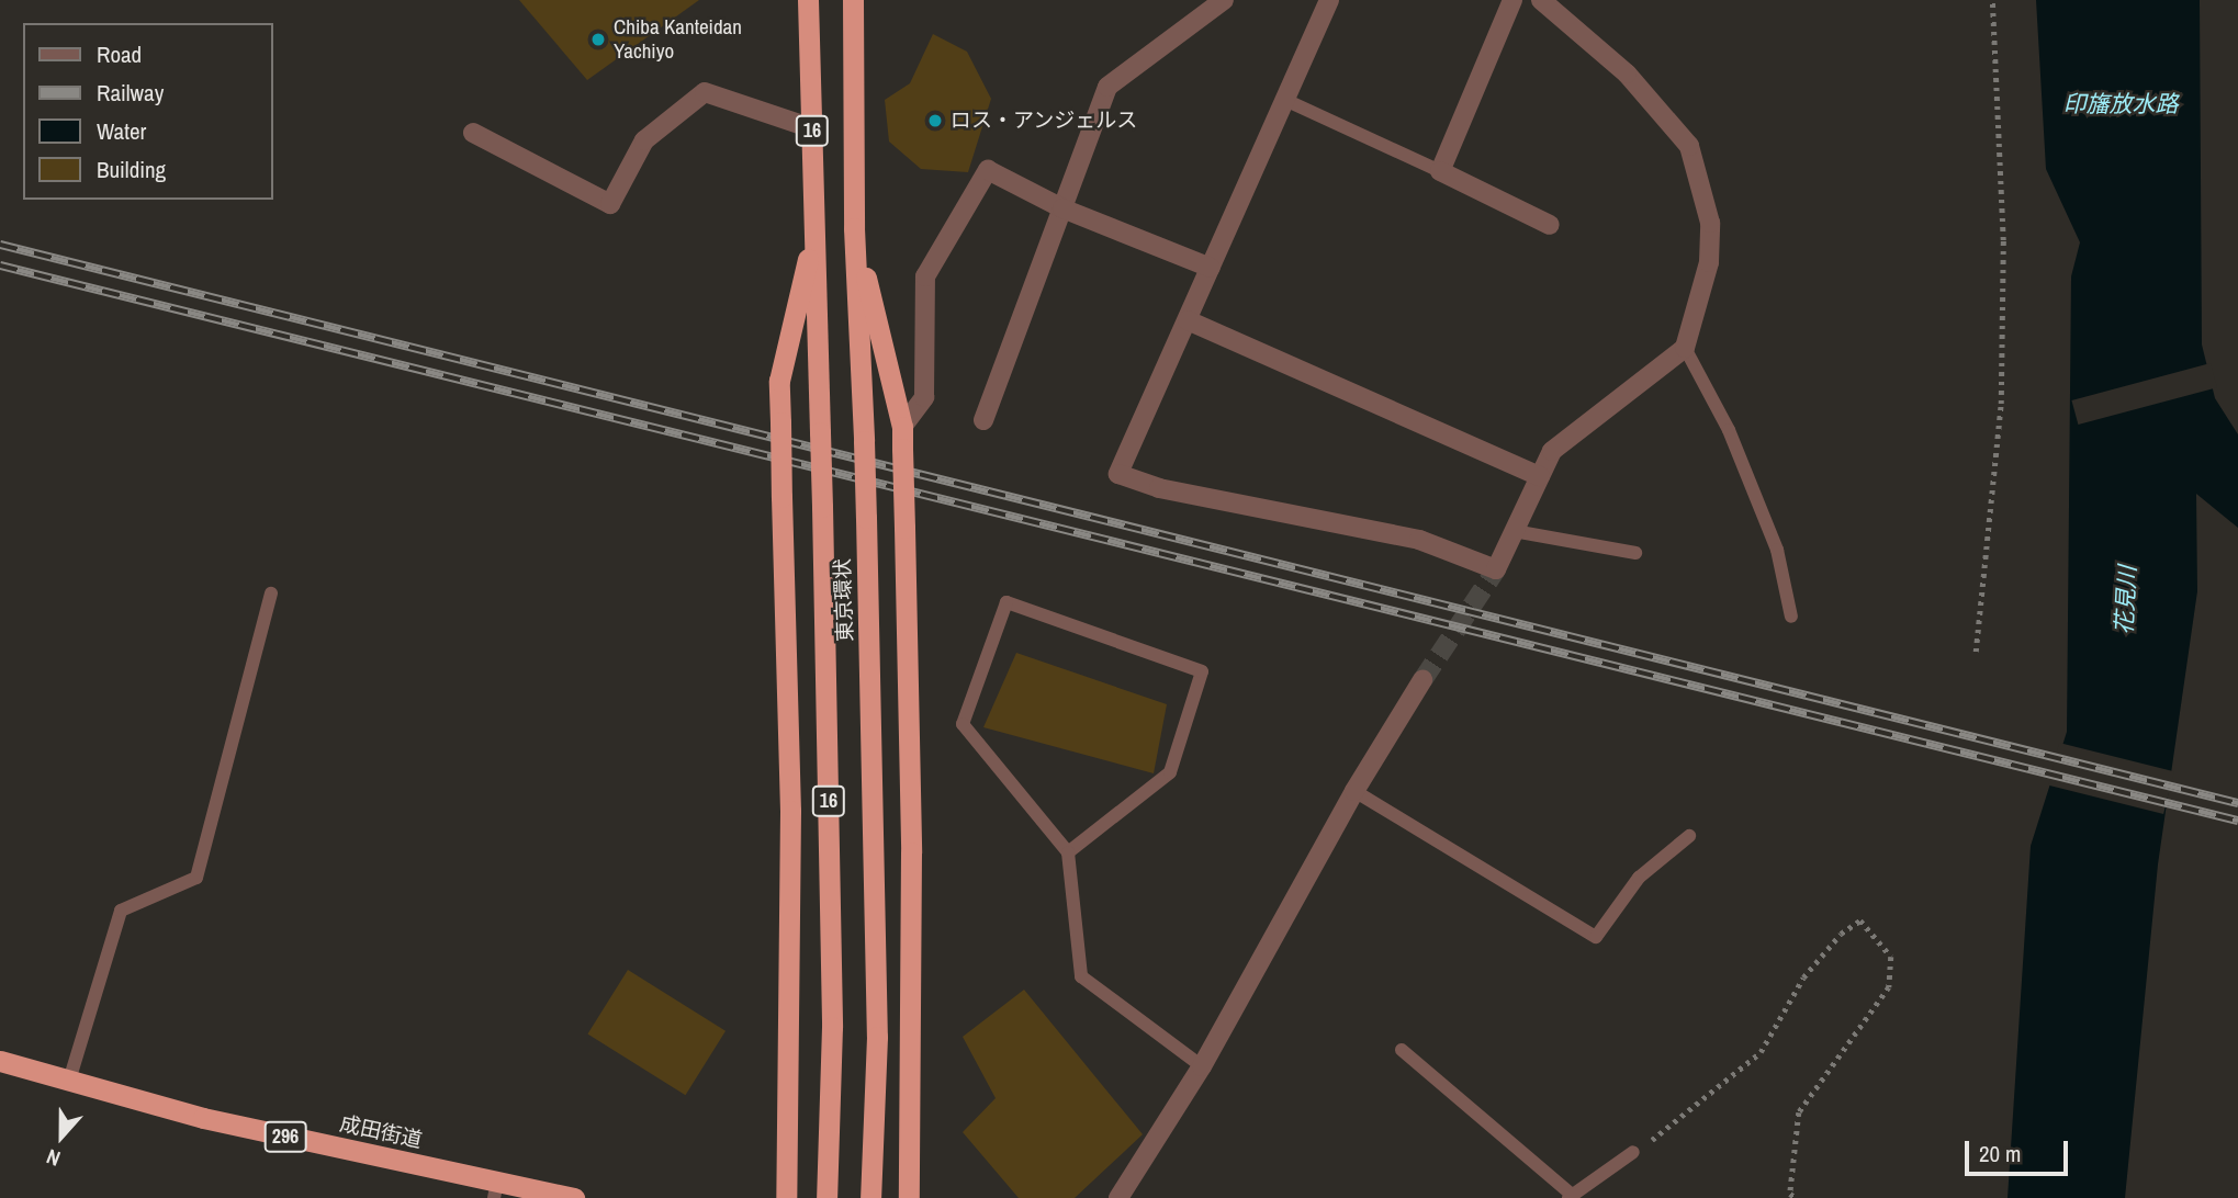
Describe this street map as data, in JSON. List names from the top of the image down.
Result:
{
  "streets": {
    "highway": [
      "16",
      "東京環状",
      "成田街道",
      "296"
    ]
  },
  "water": ["印旛放水路", "花見川"],
  "places": ["Chiba Kanteidan Yachiyo", "ロス・アンジェルス"],
  "legend": [
    "Road",
    "Railway",
    "Water",
    "Building"
  ],
  "scale_bar": "20 m",
  "north": "bottom"
}
